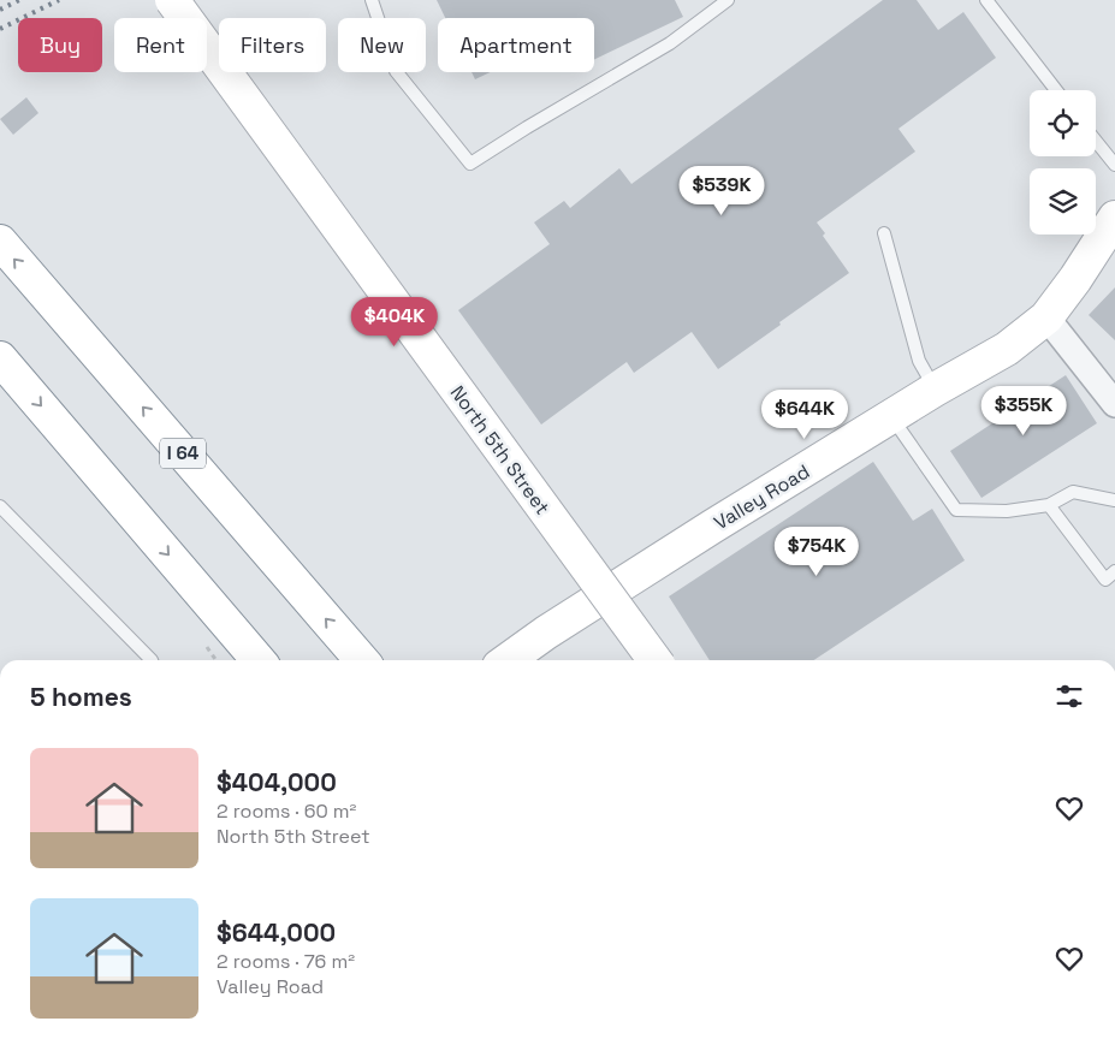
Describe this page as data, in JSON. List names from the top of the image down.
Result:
{
  "streets": {
    "main road": ["North 5th Street", "I 64", "Valley Road"]
  },
  "page": {
    "chip": [
      "Buy",
      "Rent",
      "Filters",
      "New",
      "Apartment"
    ],
    "price": [
      "$539K",
      "$404K",
      "$355K",
      "$644K",
      "$754K"
    ],
    "heading": "5 homes",
    "list": [
      {
        "name": "$404,000",
        "note": "2 rooms · 60 m² · North 5th Street"
      },
      {
        "name": "$644,000",
        "note": "2 rooms · 76 m² · Valley Road"
      }
    ]
  }
}
